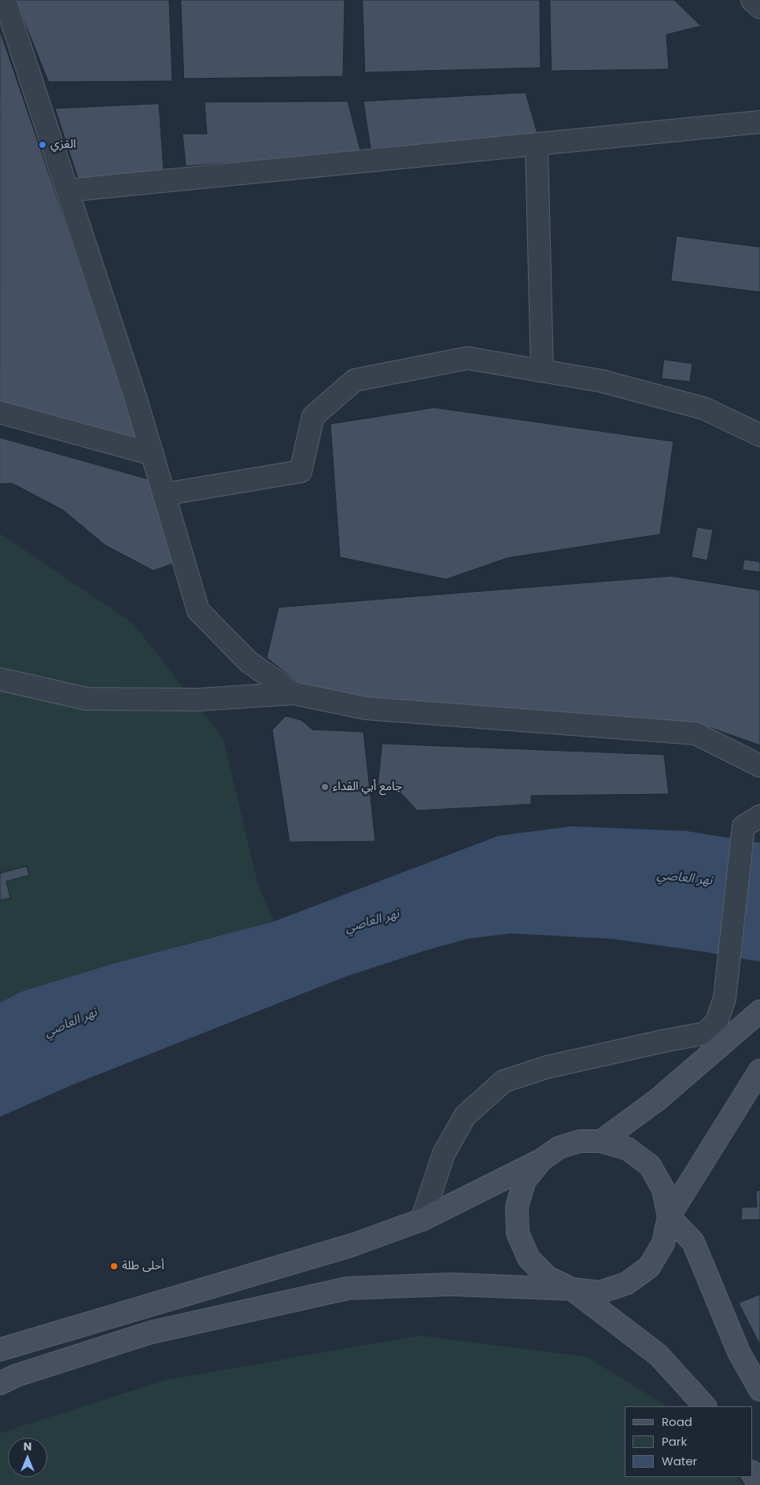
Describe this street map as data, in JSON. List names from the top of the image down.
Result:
{
  "water": ["نهر العاصي"],
  "places": ["الغزي", "جامع أبي الفداء", "أحلى طلة"],
  "legend": ["Road", "Park", "Water"],
  "north": "top"
}
